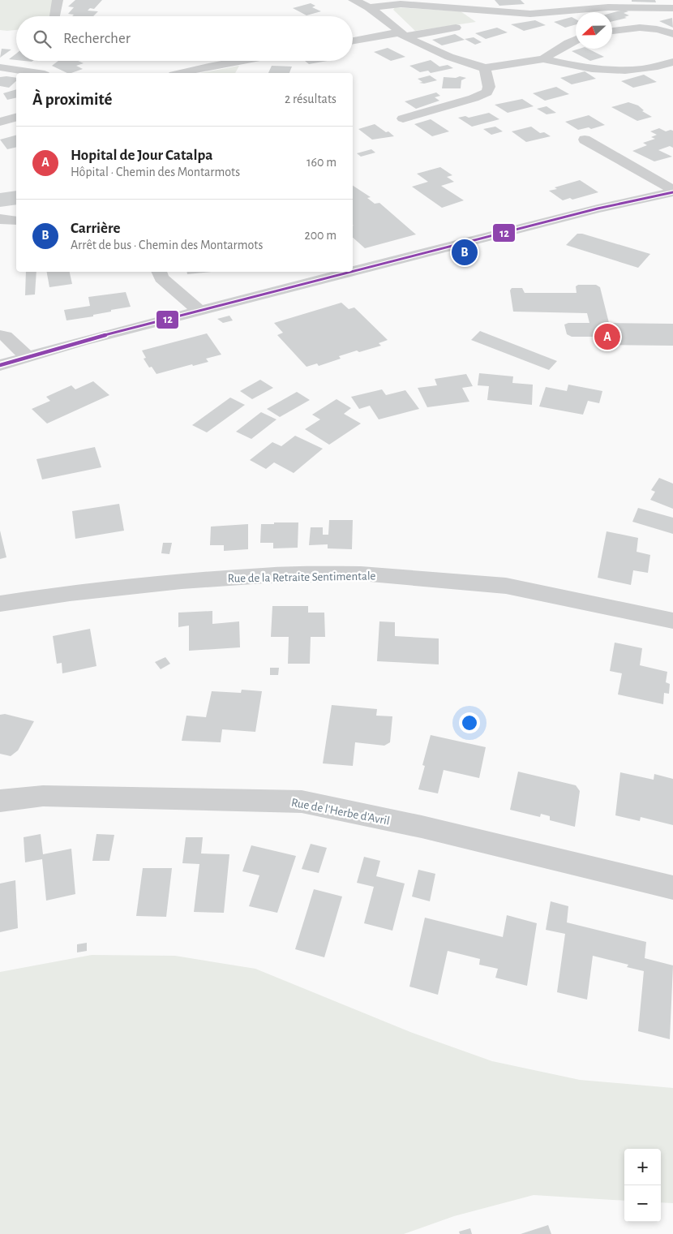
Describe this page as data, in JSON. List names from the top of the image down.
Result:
{
  "streets": {
    "street": ["Rue de la Retraite Sentimentale", "Rue de l'Herbe d'Avril"]
  },
  "lines": ["transit line 12"],
  "north": "left",
  "page": {
    "search": "Rechercher",
    "heading": ["À proximité", "2 résultats"],
    "list": [
      {
        "mark": "A",
        "name": "Hopital de Jour Catalpa",
        "note": "Hôpital · Chemin des Montarmots",
        "value": "160 m"
      },
      {
        "mark": "B",
        "name": "Carrière",
        "note": "Arrêt de bus · Chemin des Montarmots",
        "value": "200 m"
      }
    ],
    "pins": ["B", "A"],
    "map_buttons": ["+", "−"]
  }
}
